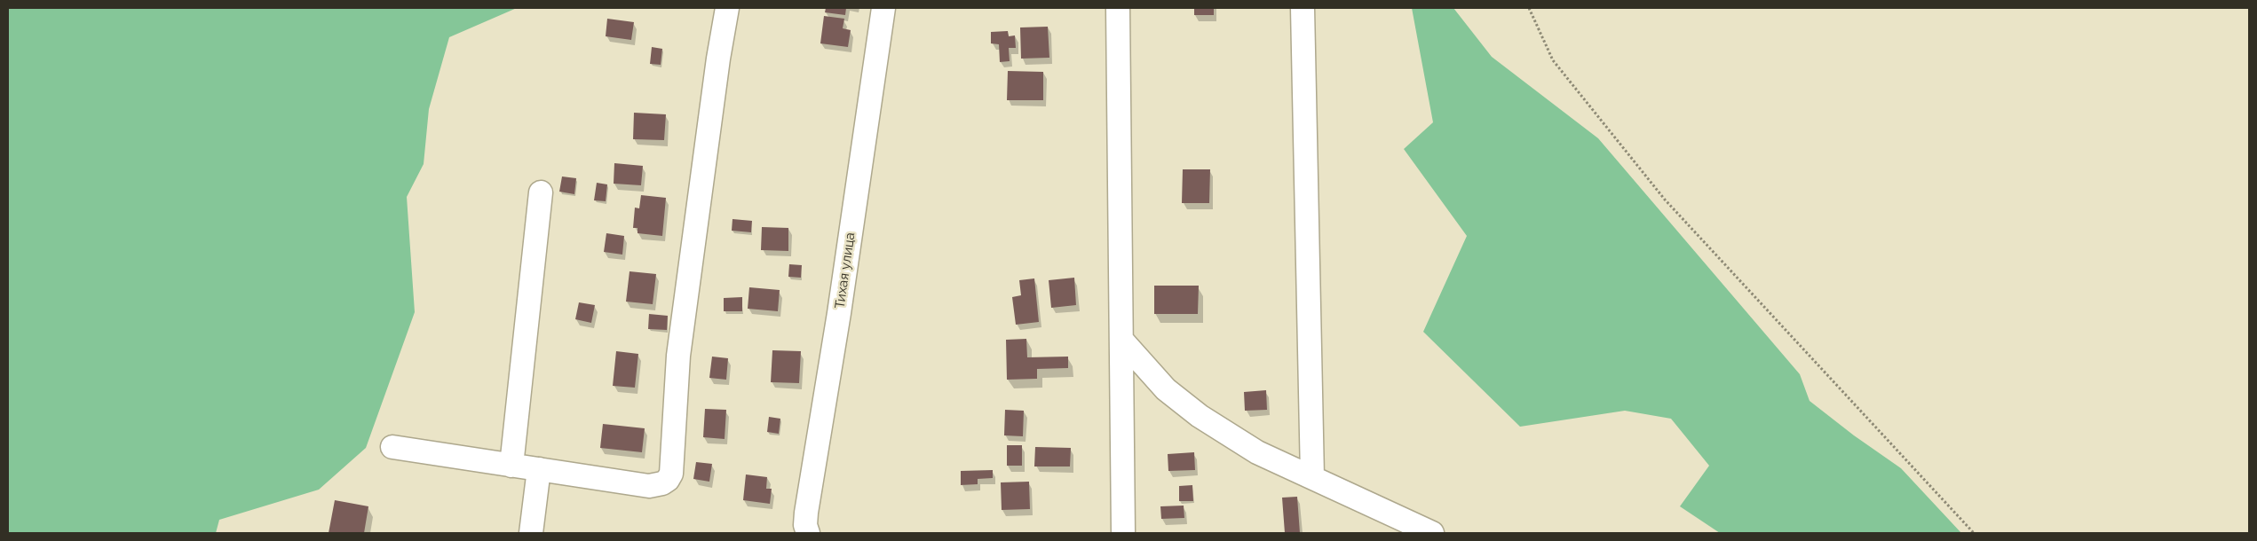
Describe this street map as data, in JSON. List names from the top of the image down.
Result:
{
  "streets": {
    "street": ["Тихая улица"]
  }
}
